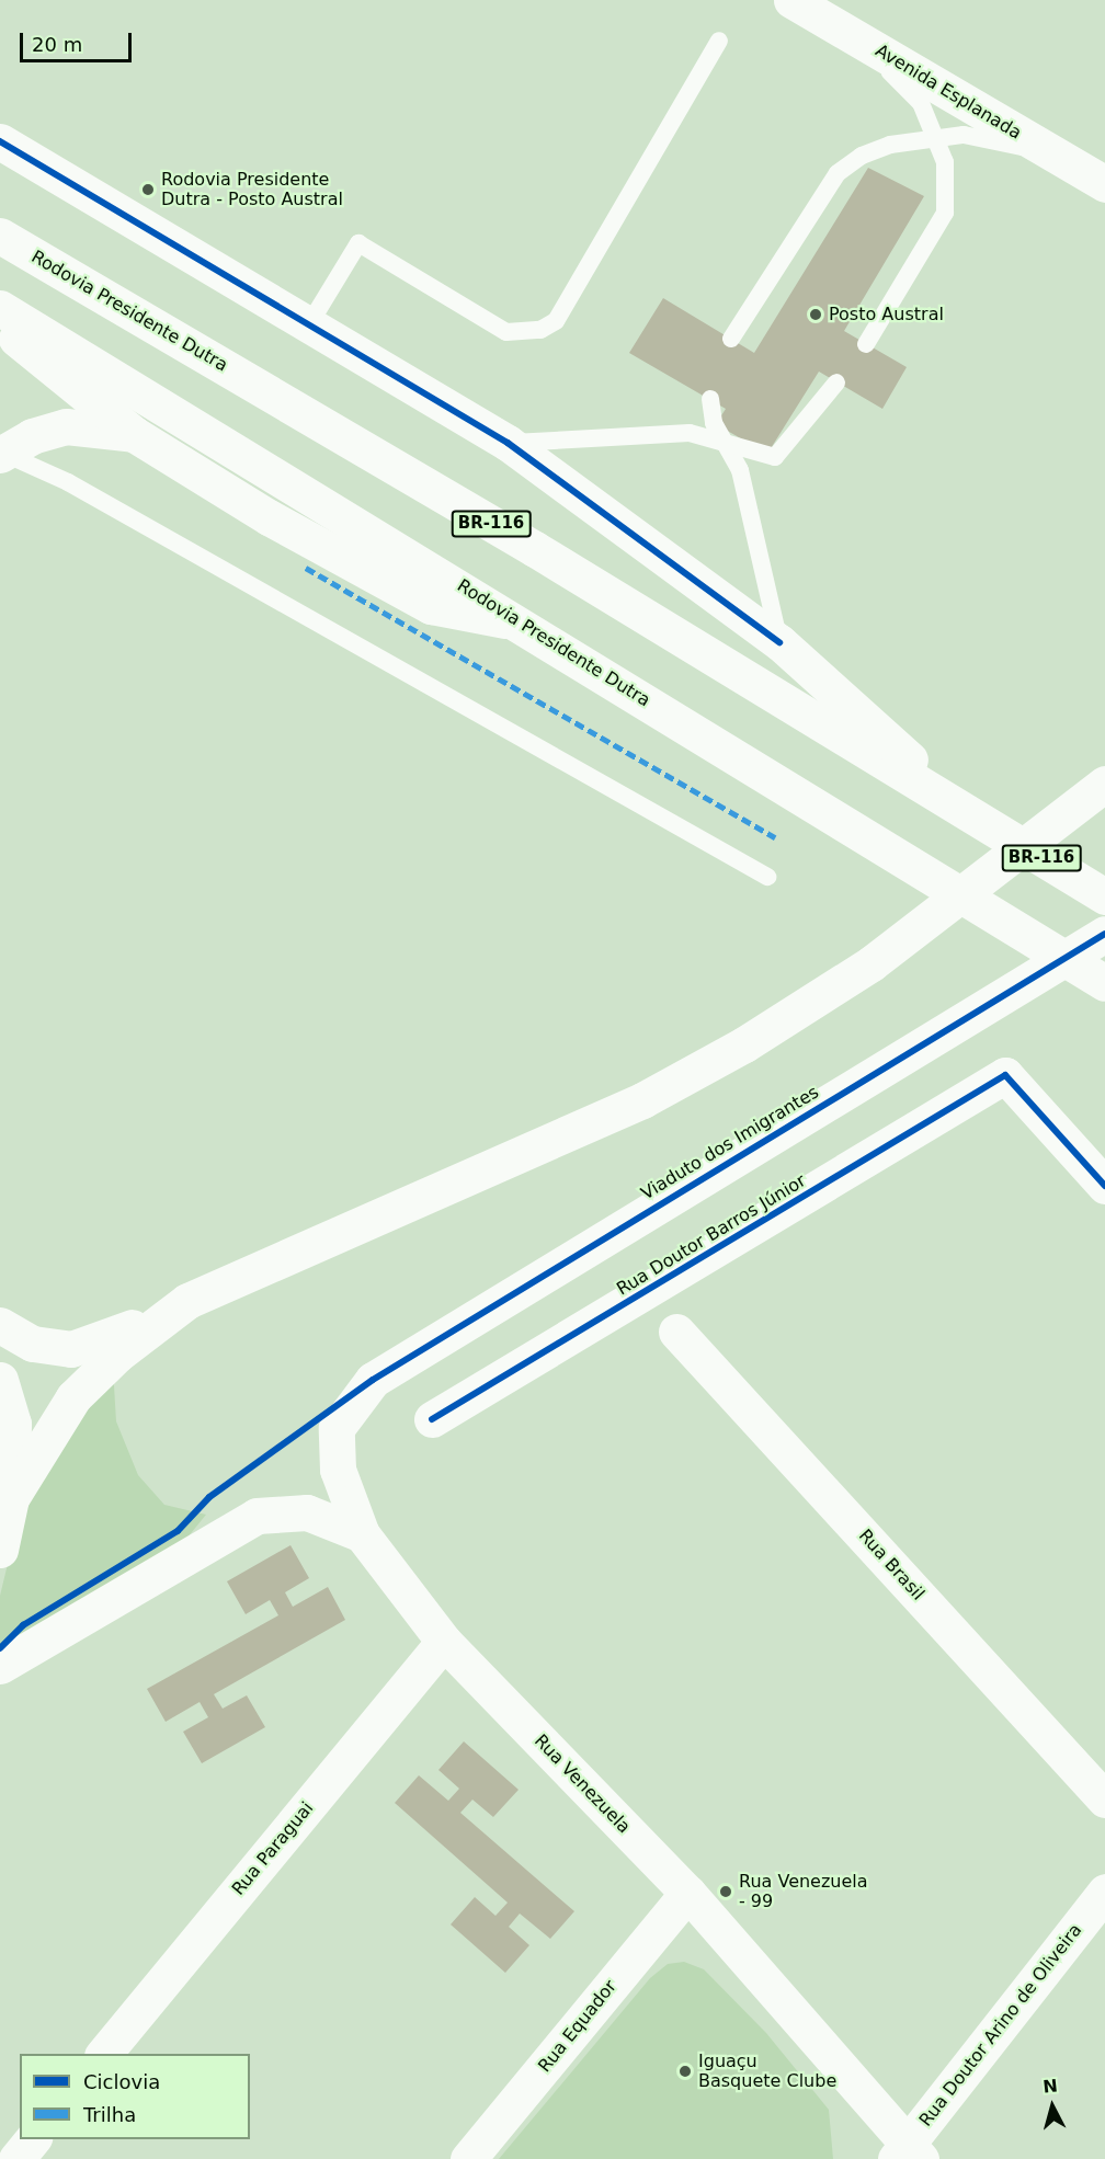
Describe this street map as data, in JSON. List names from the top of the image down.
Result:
{
  "streets": {
    "main road": [
      "Avenida Esplanada",
      "Rodovia Presidente Dutra",
      "BR-116",
      "Viaduto dos Imigrantes",
      "Rua Doutor Barros Júnior",
      "Rua Brasil",
      "Rua Venezuela",
      "Rua Paraguai",
      "Rua Doutor Arino de Oliveira",
      "Rua Equador"
    ]
  },
  "crossings": [
    ["Viaduto dos Imigrantes", "Rua Venezuela"],
    ["Rua Venezuela", "Rua Paraguai"],
    ["Rua Venezuela", "Rua Doutor Arino de Oliveira"],
    ["Rua Venezuela", "Rua Equador"]
  ],
  "places": [
    "Rodovia Presidente Dutra - Posto Austral",
    "Posto Austral",
    "Rua Venezuela - 99",
    "Iguaçu Basquete Clube"
  ],
  "legend": ["Ciclovia", "Trilha"],
  "scale_bar": "20 m",
  "north": "top"
}
